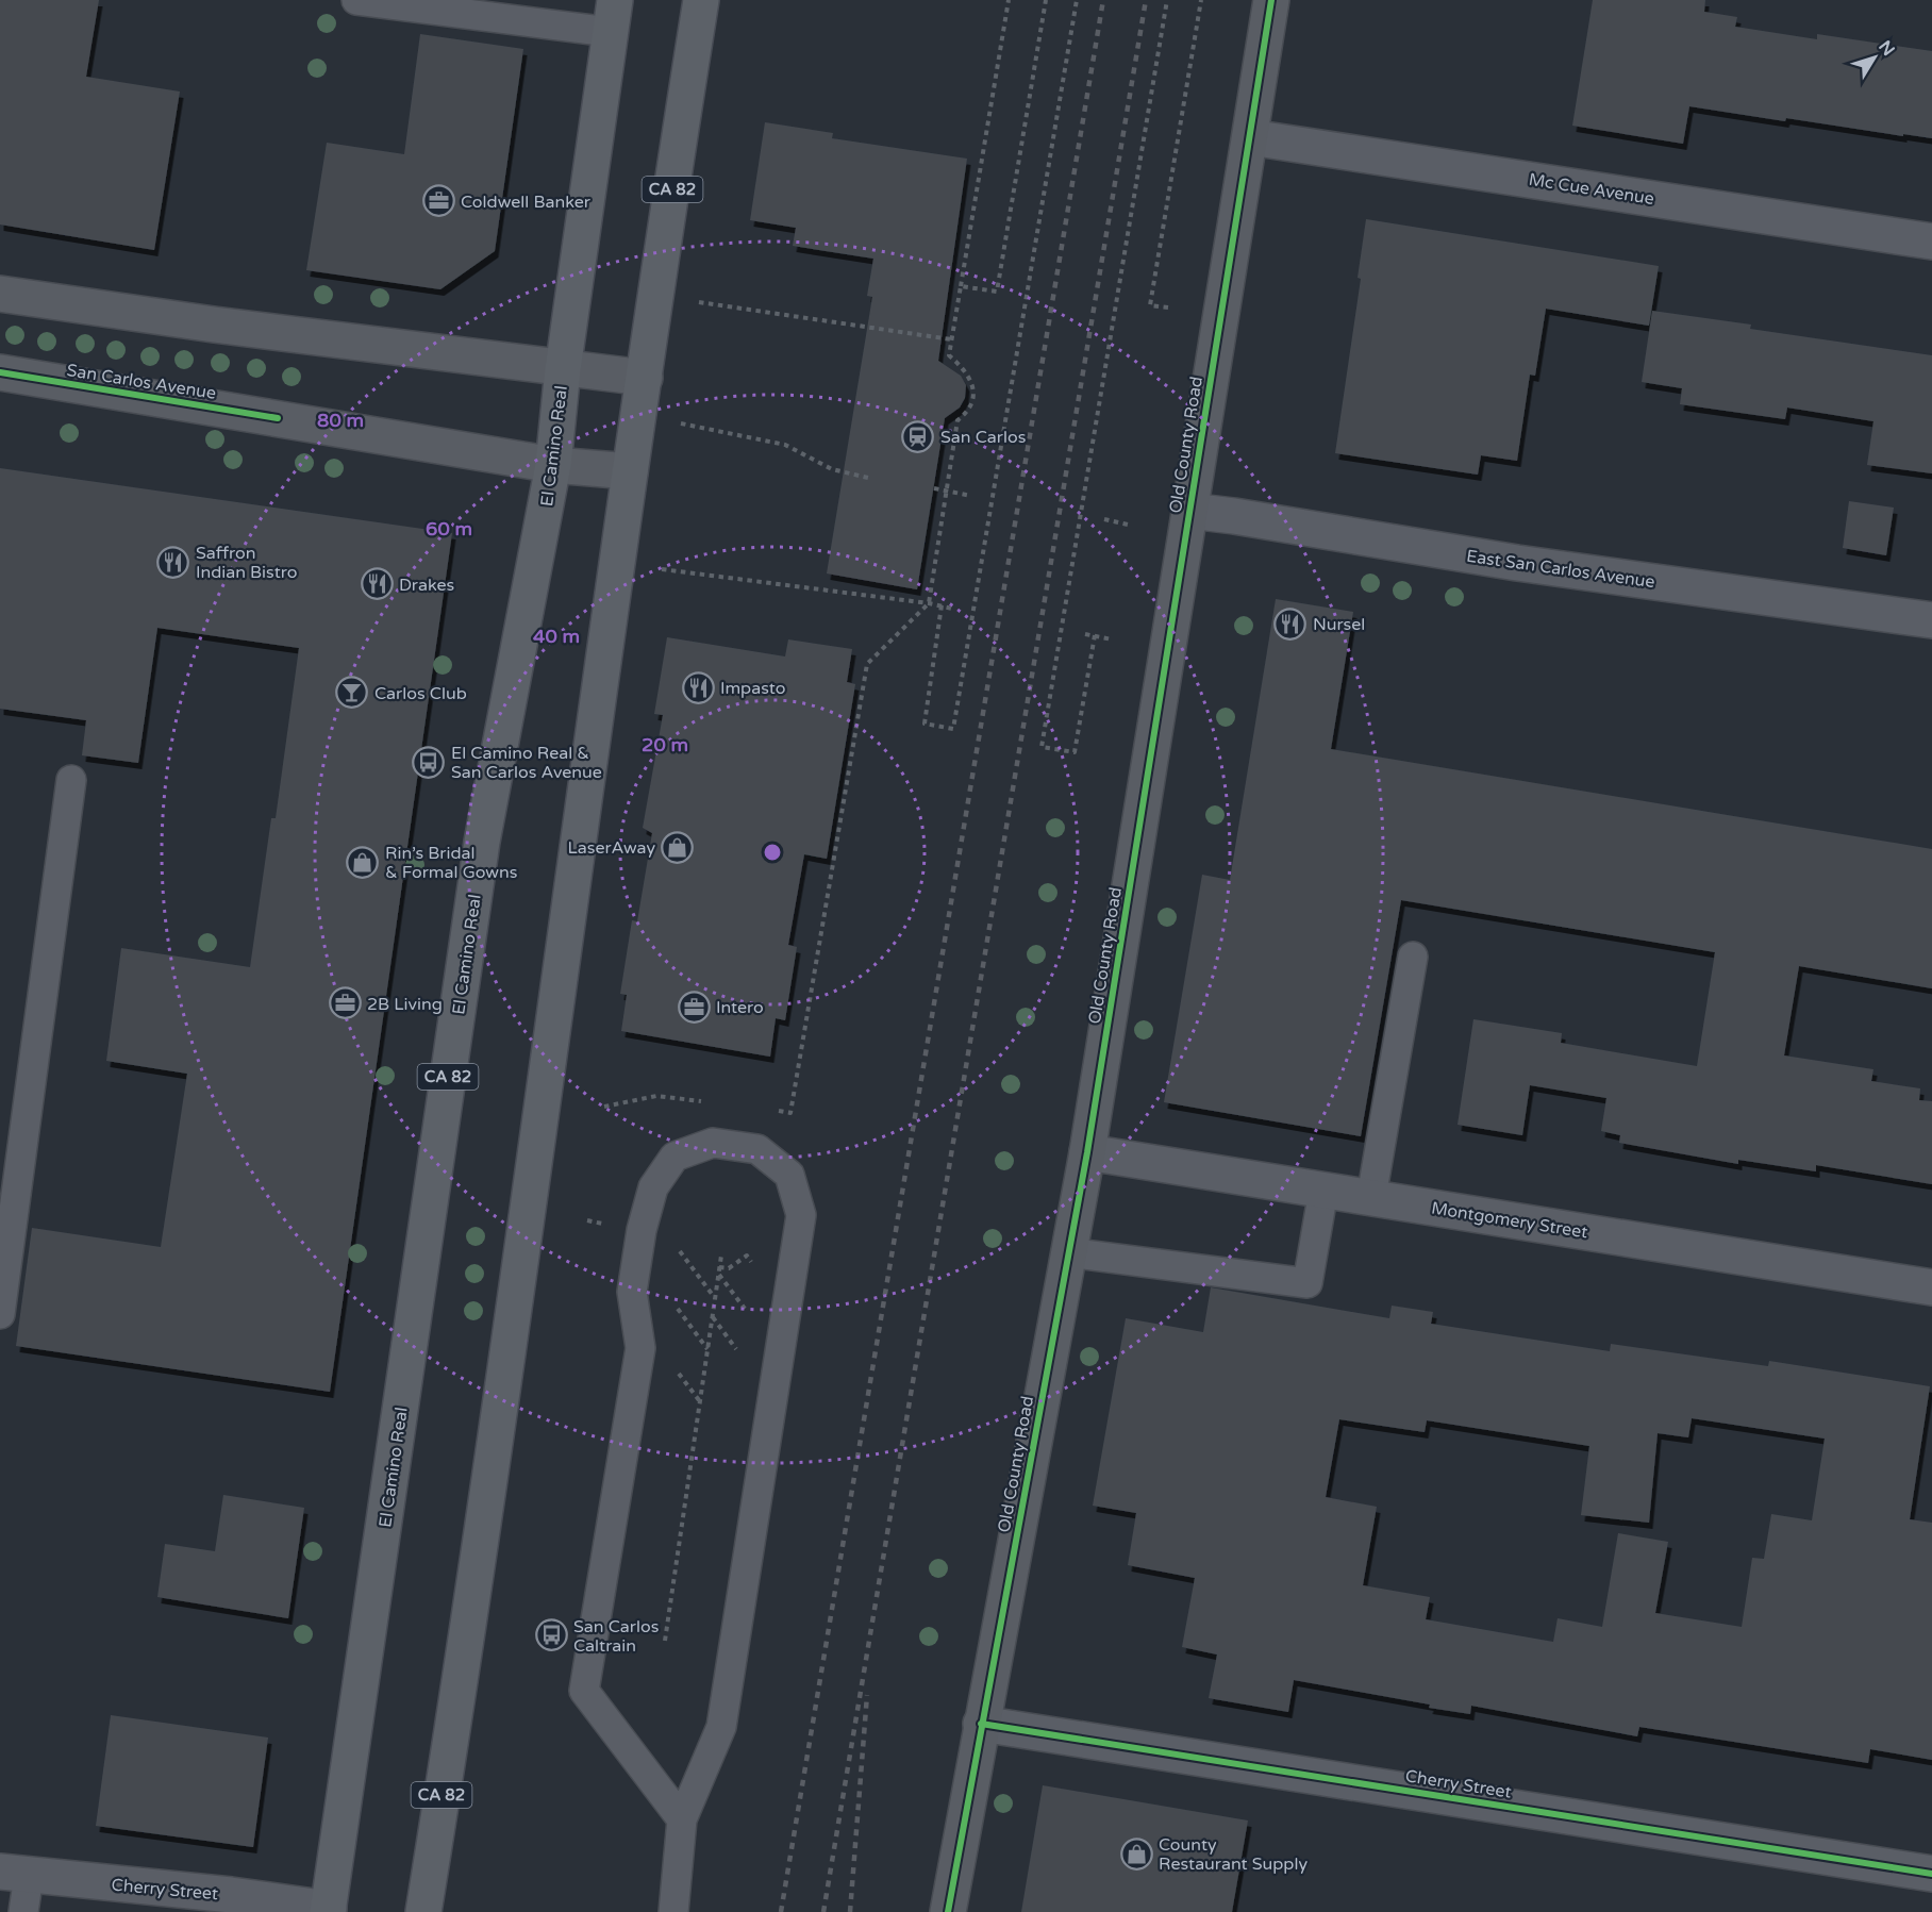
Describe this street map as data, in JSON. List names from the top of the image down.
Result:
{
  "streets": {
    "main road": [
      "CA 82",
      "San Carlos Avenue",
      "Old County Road",
      "El Camino Real"
    ],
    "street": [
      "Mc Cue Avenue",
      "East San Carlos Avenue",
      "Montgomery Street",
      "Cherry Street"
    ]
  },
  "crossings": [
    ["Mc Cue Avenue", "Old County Road"],
    ["CA 82", "San Carlos Avenue"],
    ["San Carlos Avenue", "El Camino Real"],
    ["Old County Road", "East San Carlos Avenue"],
    ["Old County Road", "Montgomery Street"],
    ["Old County Road", "Cherry Street"],
    ["El Camino Real", "Cherry Street"]
  ],
  "places": {
    "office": ["Coldwell Banker", "2B Living", "Intero"],
    "station": ["San Carlos"],
    "restaurant": [
      "Saffron Indian Bistro",
      "Drakes",
      "Nursel",
      "Impasto"
    ],
    "bar": ["Carlos Club"],
    "bus stop": ["El Camino Real & San Carlos Avenue", "San Carlos Caltrain"],
    "shop": ["LaserAway", "Rin’s Bridal & Formal Gowns", "County Restaurant Supply"]
  },
  "north": "top right",
  "rings": [
    "80 m",
    "60 m",
    "40 m",
    "20 m"
  ]
}
